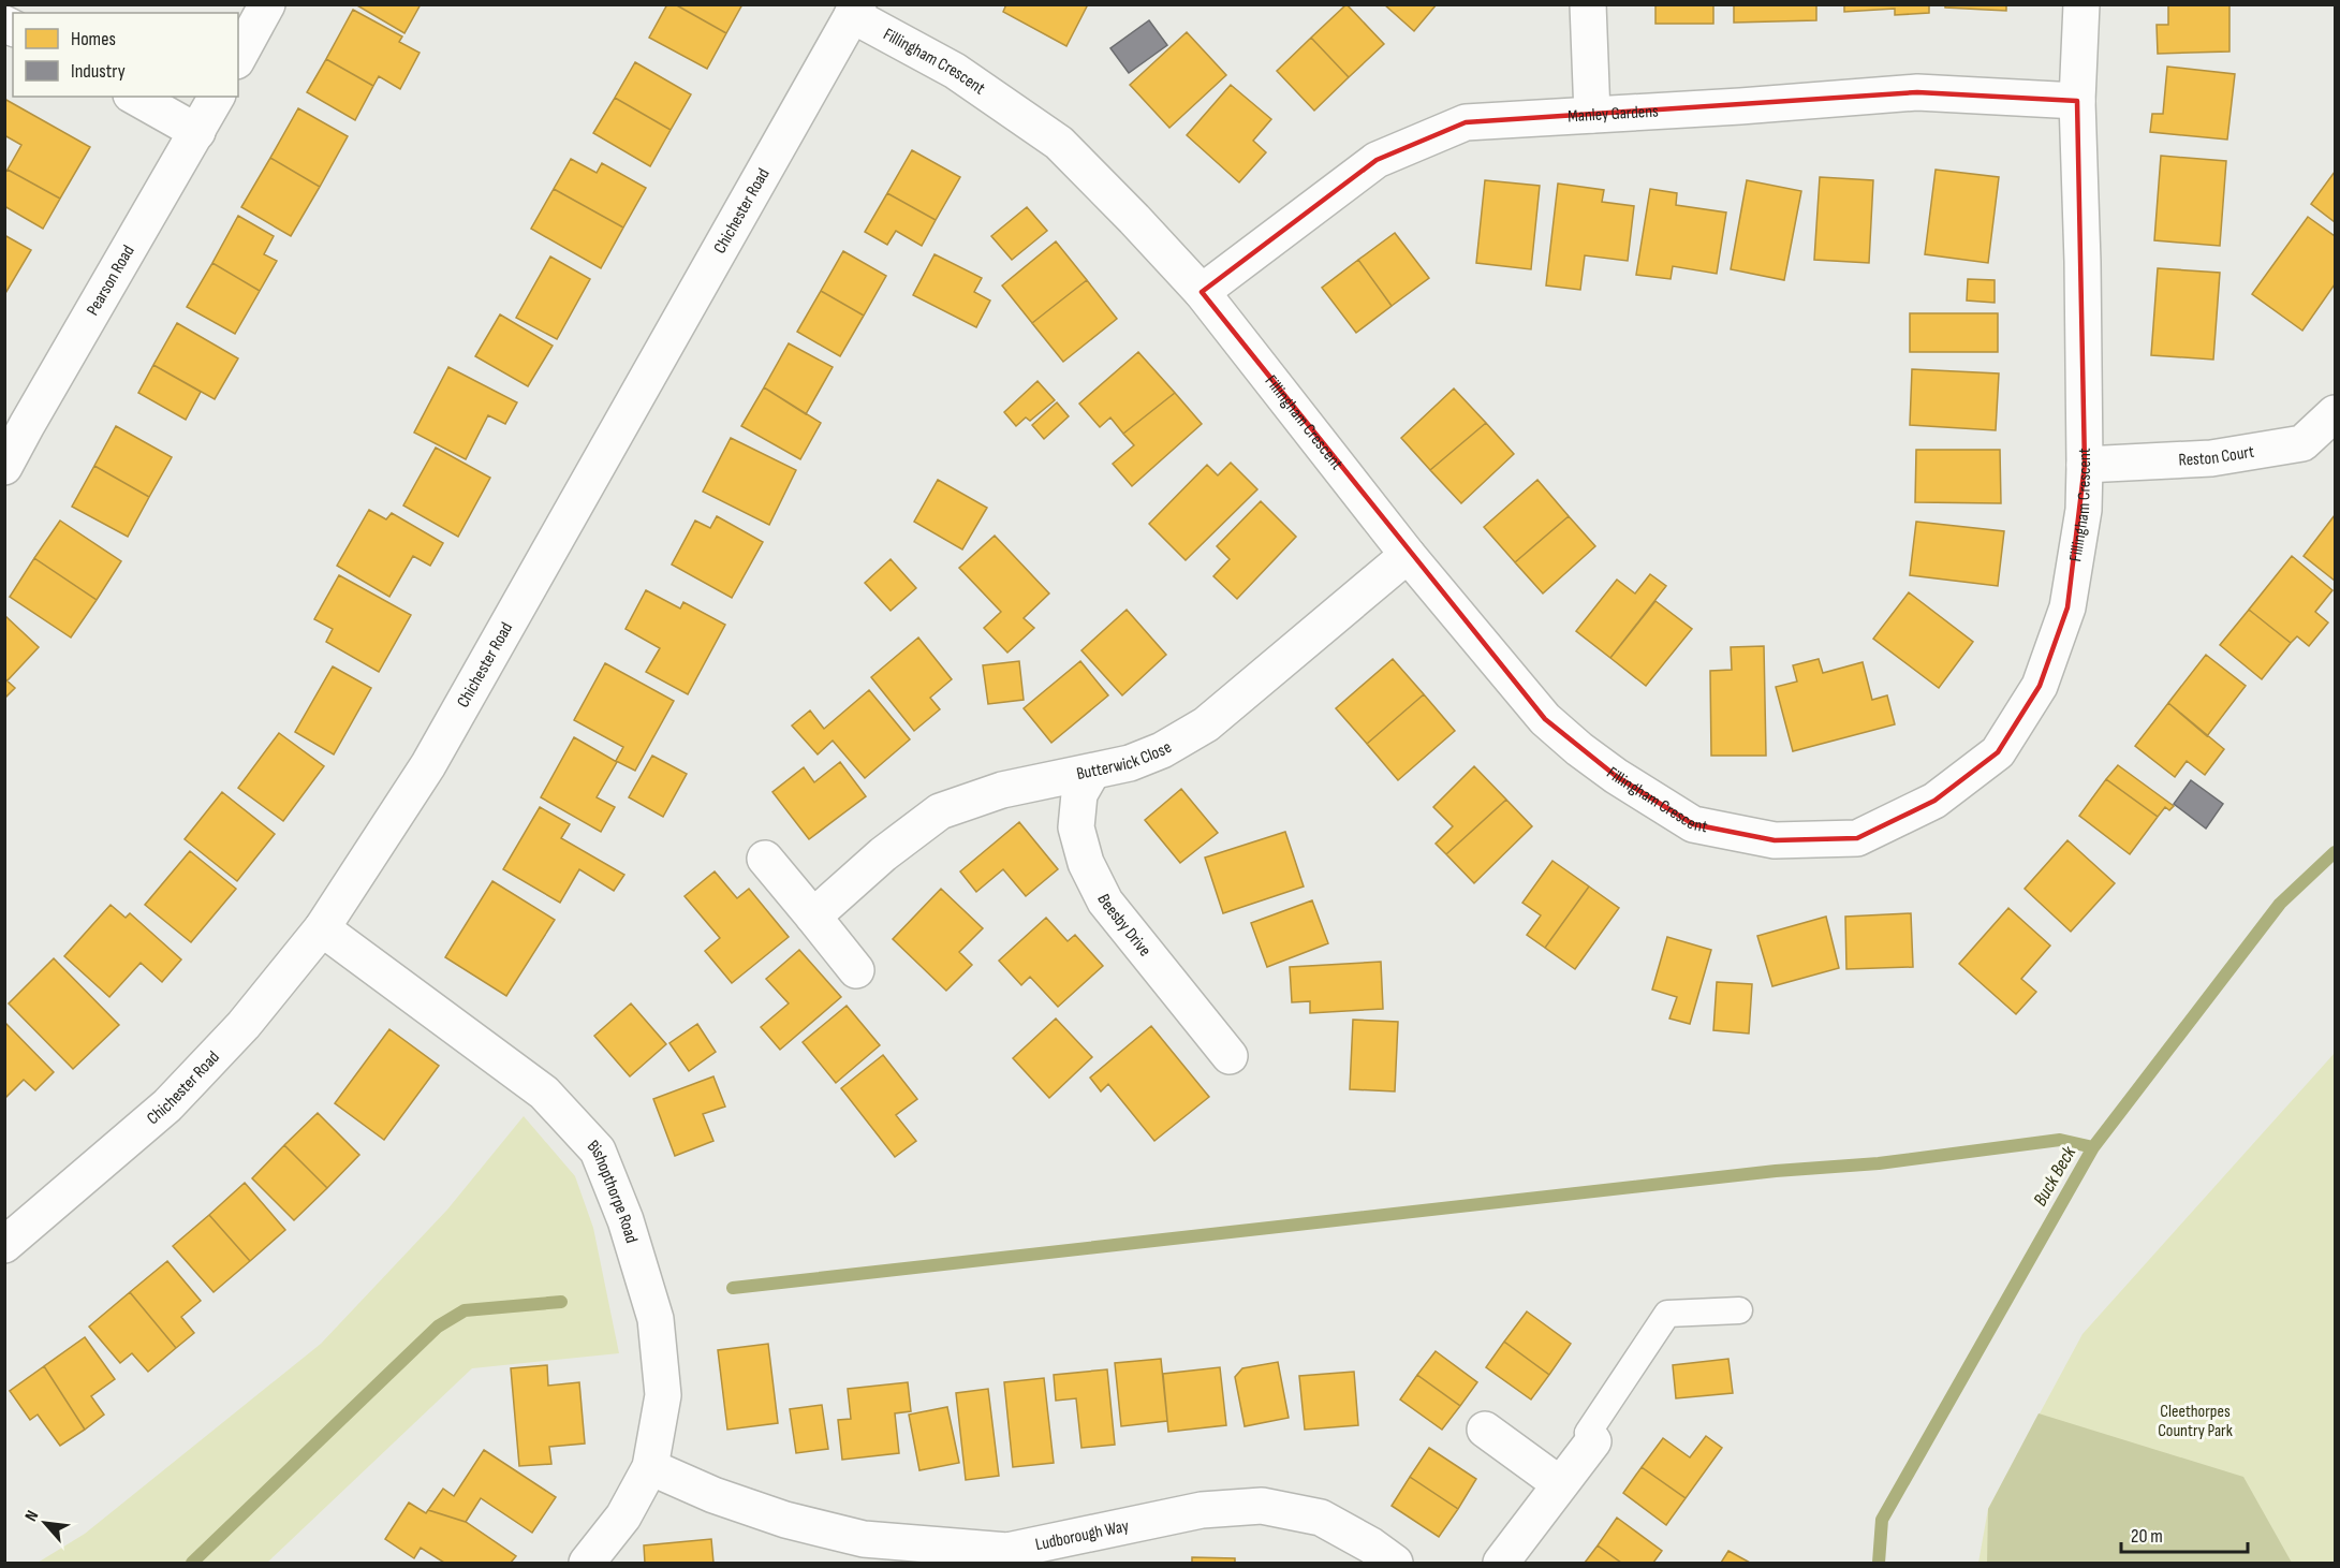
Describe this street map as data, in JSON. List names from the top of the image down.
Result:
{
  "streets": {
    "street": [
      "Fillingham Crescent",
      "Manley Gardens",
      "Chichester Road",
      "Pearson Road",
      "Reston Court",
      "Butterwick Close",
      "Beesby Drive",
      "Bishopthorpe Road",
      "Ludborough Way"
    ]
  },
  "crossings": [
    ["Fillingham Crescent", "Manley Gardens"],
    ["Fillingham Crescent", "Chichester Road"],
    ["Fillingham Crescent", "Reston Court"],
    ["Fillingham Crescent", "Butterwick Close"],
    ["Chichester Road", "Bishopthorpe Road"],
    ["Butterwick Close", "Beesby Drive"],
    ["Bishopthorpe Road", "Ludborough Way"]
  ],
  "water": ["Buck Beck"],
  "parks": ["Cleethorpes Country Park"],
  "legend": ["Homes", "Industry"],
  "scale_bar": "20 m",
  "north": "top left"
}
